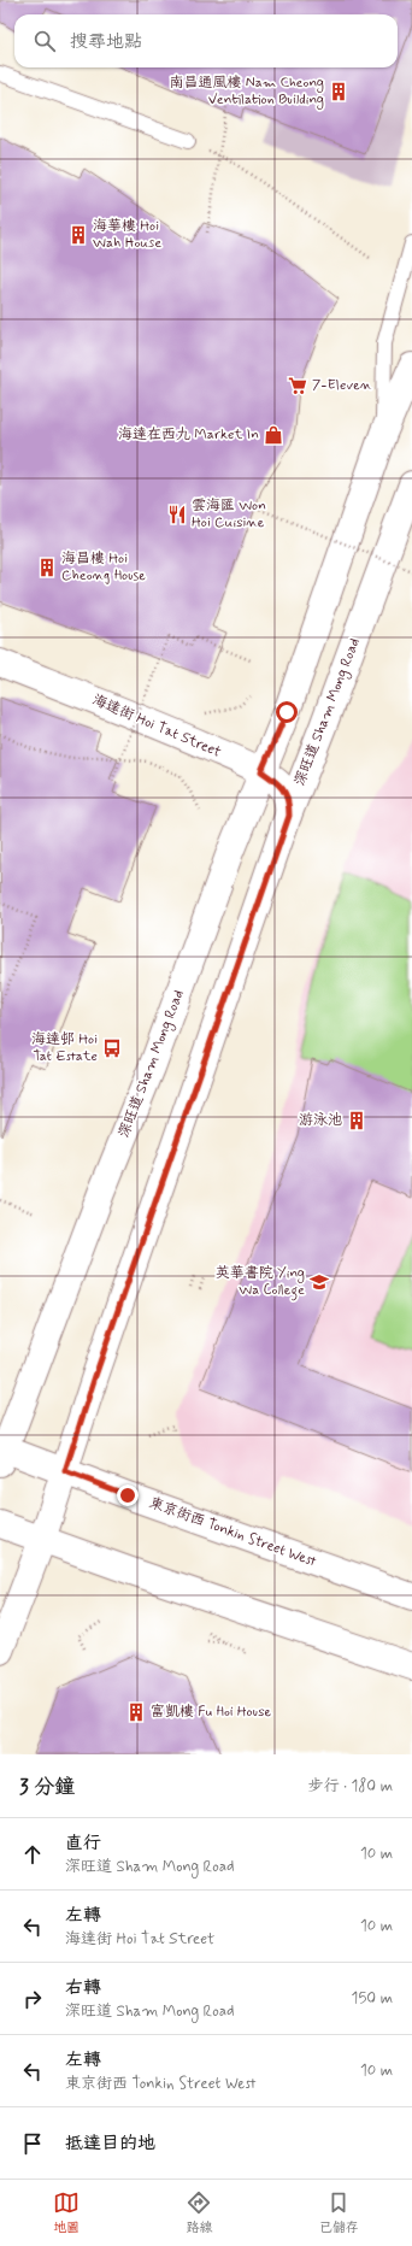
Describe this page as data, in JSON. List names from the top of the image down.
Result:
{
  "streets": {
    "street": ["深旺道 Sham Mong Road", "海達街 Hoi Tat Street", "東京街西 Tonkin Street West"]
  },
  "crossings": [
    ["深旺道 Sham Mong Road", "海達街 Hoi Tat Street"],
    ["深旺道 Sham Mong Road", "東京街西 Tonkin Street West"]
  ],
  "places": {
    "building": [
      "南昌通風樓 Nam Cheong Ventilation Building",
      "海華樓 Hoi Wah House",
      "海昌樓 Hoi Cheong House",
      "游泳池",
      "富凱樓 Fu Hoi House"
    ],
    "supermarket": ["7-Eleven"],
    "shop": ["海達在西九 Market In"],
    "restaurant": ["雲海匯 Won Hoi Cuisine"],
    "bus stop": ["海達邨 Hoi Tat Estate"],
    "school or university": ["英華書院 Ying Wa College"]
  },
  "page": {
    "search": "搜尋地點",
    "heading": ["3 分鐘", "步行 · 180 m"],
    "list": [
      ["直行", "深旺道 Sham Mong Road", "10 m"],
      ["左轉", "海達街 Hoi Tat Street", "10 m"],
      ["右轉", "深旺道 Sham Mong Road", "150 m"],
      ["左轉", "東京街西 Tonkin Street West", "10 m"],
      "抵達目的地"
    ],
    "nav": ["地圖", "路線", "已儲存"]
  }
}
